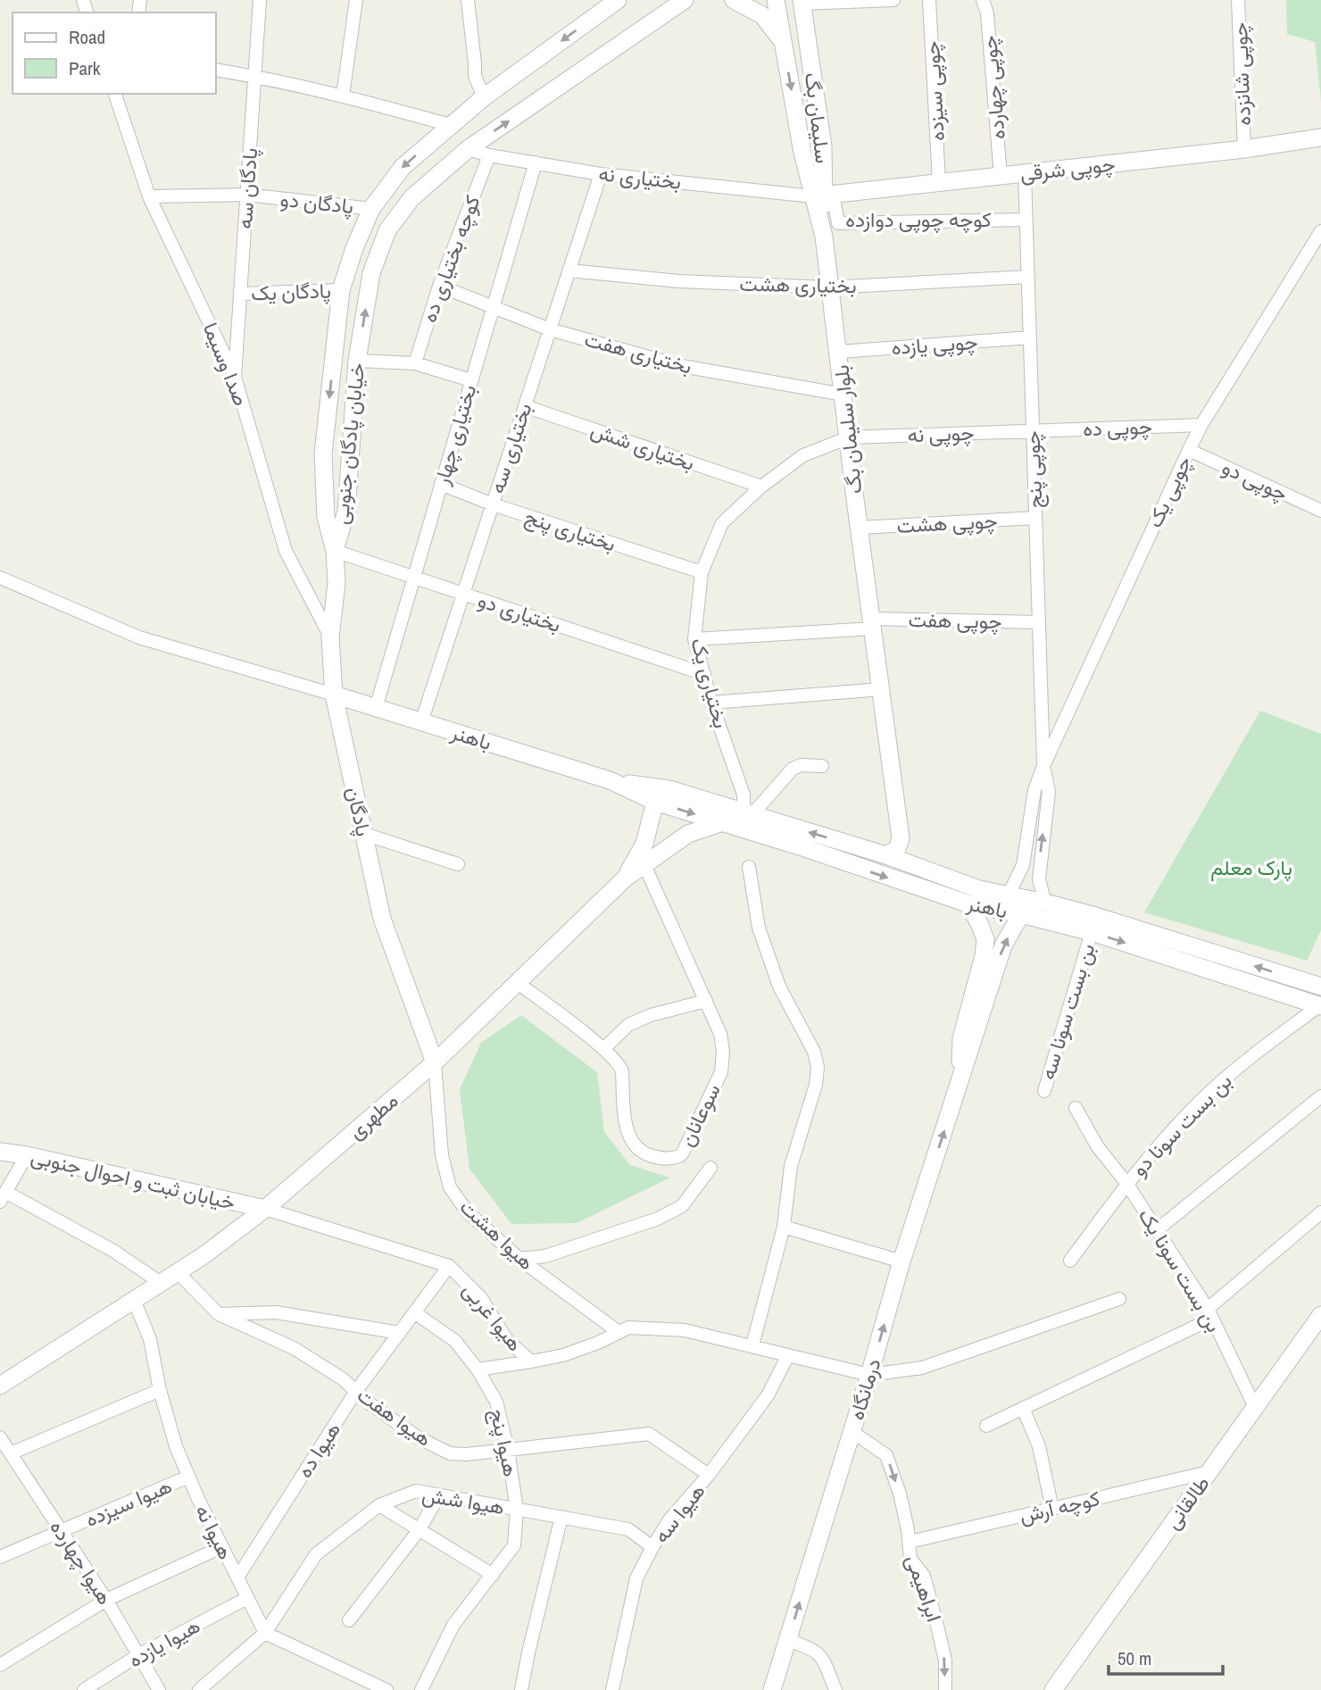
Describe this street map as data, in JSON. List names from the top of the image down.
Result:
{
  "streets": {
    "main road": [
      "سلیمان بگ",
      "چوپی شرقی",
      "بلوار سلیمان بگ",
      "خیابان پادگان جنوبی",
      "باهنر",
      "پادگان",
      "مطهری",
      "خیابان ثبت و احوال جنوبی",
      "درمانگاه",
      "طالقانی"
    ],
    "street": [
      "چوپی شانزده",
      "چوپی چهارده",
      "چوپی سیزده",
      "بختیاری نه",
      "پادگان سه",
      "پادگان دو",
      "کوچه چوپی دوازده",
      "کوچه بختیاری ده",
      "بختیاری هشت",
      "پادگان یک",
      "چوپی یازده",
      "بختیاری هفت",
      "صدا وسیما",
      "چوپی ده",
      "چوپی نه",
      "بختیاری چهار",
      "بختیاری شش",
      "بختیاری سه",
      "چوپی پنج",
      "چوپی دو",
      "چوپی یک",
      "چوپی هشت",
      "بختیاری پنج",
      "بختیاری دو",
      "چوپی هفت",
      "بختیاری یک",
      "بن بست سونا سه",
      "سوعانان",
      "بن بست سونا دو",
      "هیوا هشت",
      "بن بست سونا یک",
      "هیوا غربی",
      "هیوا هفت",
      "هیوا پنج",
      "هیوا ده",
      "هیوا شش",
      "هیوا سیزده",
      "کوچه آرش",
      "هیوا سه",
      "هیوا نه",
      "هیوا چهارده",
      "ابراهیمی",
      "هیوا یازده"
    ]
  },
  "crossings": [
    ["چوپی شانزده", "چوپی شرقی"],
    ["چوپی چهارده", "چوپی شرقی"],
    ["چوپی سیزده", "چوپی شرقی"],
    ["سلیمان بگ", "چوپی شرقی"],
    ["سلیمان بگ", "بختیاری نه"],
    ["سلیمان بگ", "کوچه چوپی دوازده"],
    ["سلیمان بگ", "بلوار سلیمان بگ"],
    ["چوپی شرقی", "بختیاری نه"],
    ["چوپی شرقی", "کوچه چوپی دوازده"],
    ["چوپی شرقی", "بلوار سلیمان بگ"],
    ["چوپی شرقی", "چوپی پنج"],
    ["بختیاری نه", "کوچه چوپی دوازده"],
    ["بختیاری نه", "کوچه بختیاری ده"],
    ["بختیاری نه", "بلوار سلیمان بگ"],
    ["بختیاری نه", "بختیاری چهار"],
    ["بختیاری نه", "خیابان پادگان جنوبی"],
    ["بختیاری نه", "بختیاری سه"],
    ["پادگان سه", "پادگان دو"],
    ["پادگان سه", "پادگان یک"],
    ["پادگان سه", "صدا وسیما"],
    ["پادگان دو", "صدا وسیما"],
    ["پادگان دو", "خیابان پادگان جنوبی"],
    ["کوچه چوپی دوازده", "بلوار سلیمان بگ"],
    ["کوچه چوپی دوازده", "چوپی پنج"],
    ["کوچه بختیاری ده", "بختیاری هفت"],
    ["بختیاری هشت", "بلوار سلیمان بگ"],
    ["بختیاری هشت", "بختیاری سه"],
    ["بختیاری هشت", "چوپی پنج"],
    ["پادگان یک", "خیابان پادگان جنوبی"],
    ["چوپی یازده", "بلوار سلیمان بگ"],
    ["چوپی یازده", "چوپی پنج"],
    ["بختیاری هفت", "بلوار سلیمان بگ"],
    ["بختیاری هفت", "بختیاری چهار"],
    ["بختیاری هفت", "بختیاری سه"],
    ["صدا وسیما", "پادگان"],
    ["چوپی ده", "چوپی نه"],
    ["چوپی ده", "چوپی پنج"],
    ["چوپی ده", "چوپی یک"],
    ["بلوار سلیمان بگ", "چوپی نه"],
    ["بلوار سلیمان بگ", "چوپی هشت"],
    ["بلوار سلیمان بگ", "چوپی هفت"],
    ["بلوار سلیمان بگ", "بختیاری یک"],
    ["بلوار سلیمان بگ", "باهنر"],
    ["چوپی نه", "چوپی پنج"],
    ["چوپی نه", "بختیاری یک"],
    ["بختیاری چهار", "بختیاری پنج"],
    ["بختیاری چهار", "بختیاری دو"],
    ["بختیاری چهار", "باهنر"],
    ["خیابان پادگان جنوبی", "بختیاری دو"],
    ["خیابان پادگان جنوبی", "پادگان"],
    ["بختیاری شش", "بختیاری سه"],
    ["بختیاری شش", "بختیاری یک"],
    ["بختیاری سه", "بختیاری پنج"],
    ["بختیاری سه", "بختیاری دو"],
    ["بختیاری سه", "باهنر"],
    ["چوپی پنج", "چوپی یک"],
    ["چوپی پنج", "چوپی هشت"],
    ["چوپی پنج", "چوپی هفت"],
    ["چوپی دو", "چوپی یک"],
    ["چوپی یک", "باهنر"],
    ["بختیاری پنج", "بختیاری یک"],
    ["بختیاری دو", "بختیاری یک"],
    ["بختیاری دو", "پادگان"],
    ["چوپی هفت", "بختیاری یک"],
    ["بختیاری یک", "باهنر"],
    ["باهنر", "پادگان"],
    ["باهنر", "بن بست سونا سه"],
    ["باهنر", "مطهری"],
    ["باهنر", "بن بست سونا دو"],
    ["باهنر", "درمانگاه"],
    ["پادگان", "مطهری"],
    ["پادگان", "هیوا هشت"],
    ["سوعانان", "مطهری"],
    ["مطهری", "خیابان ثبت و احوال جنوبی"],
    ["مطهری", "هیوا هشت"],
    ["مطهری", "هیوا غربی"],
    ["مطهری", "هیوا هفت"],
    ["مطهری", "هیوا نه"],
    ["بن بست سونا دو", "بن بست سونا یک"],
    ["خیابان ثبت و احوال جنوبی", "هیوا غربی"],
    ["هیوا هشت", "هیوا غربی"],
    ["بن بست سونا یک", "طالقانی"],
    ["هیوا غربی", "درمانگاه"],
    ["هیوا غربی", "هیوا ده"],
    ["هیوا غربی", "هیوا سه"],
    ["درمانگاه", "ابراهیمی"],
    ["هیوا هفت", "هیوا پنج"],
    ["هیوا هفت", "هیوا ده"],
    ["هیوا هفت", "هیوا سه"],
    ["هیوا پنج", "هیوا ده"],
    ["هیوا پنج", "هیوا شش"],
    ["هیوا ده", "هیوا نه"],
    ["هیوا شش", "هیوا سه"],
    ["هیوا شش", "هیوا نه"],
    ["هیوا سیزده", "هیوا نه"],
    ["هیوا سیزده", "هیوا چهارده"],
    ["طالقانی", "کوچه آرش"],
    ["کوچه آرش", "ابراهیمی"],
    ["هیوا نه", "هیوا یازده"],
    ["هیوا چهارده", "هیوا یازده"]
  ],
  "one_way": ["درمانگاه", "ابراهیمی"],
  "parks": ["پارک معلم"],
  "legend": ["Road", "Park"],
  "scale_bar": "50 m"
}
